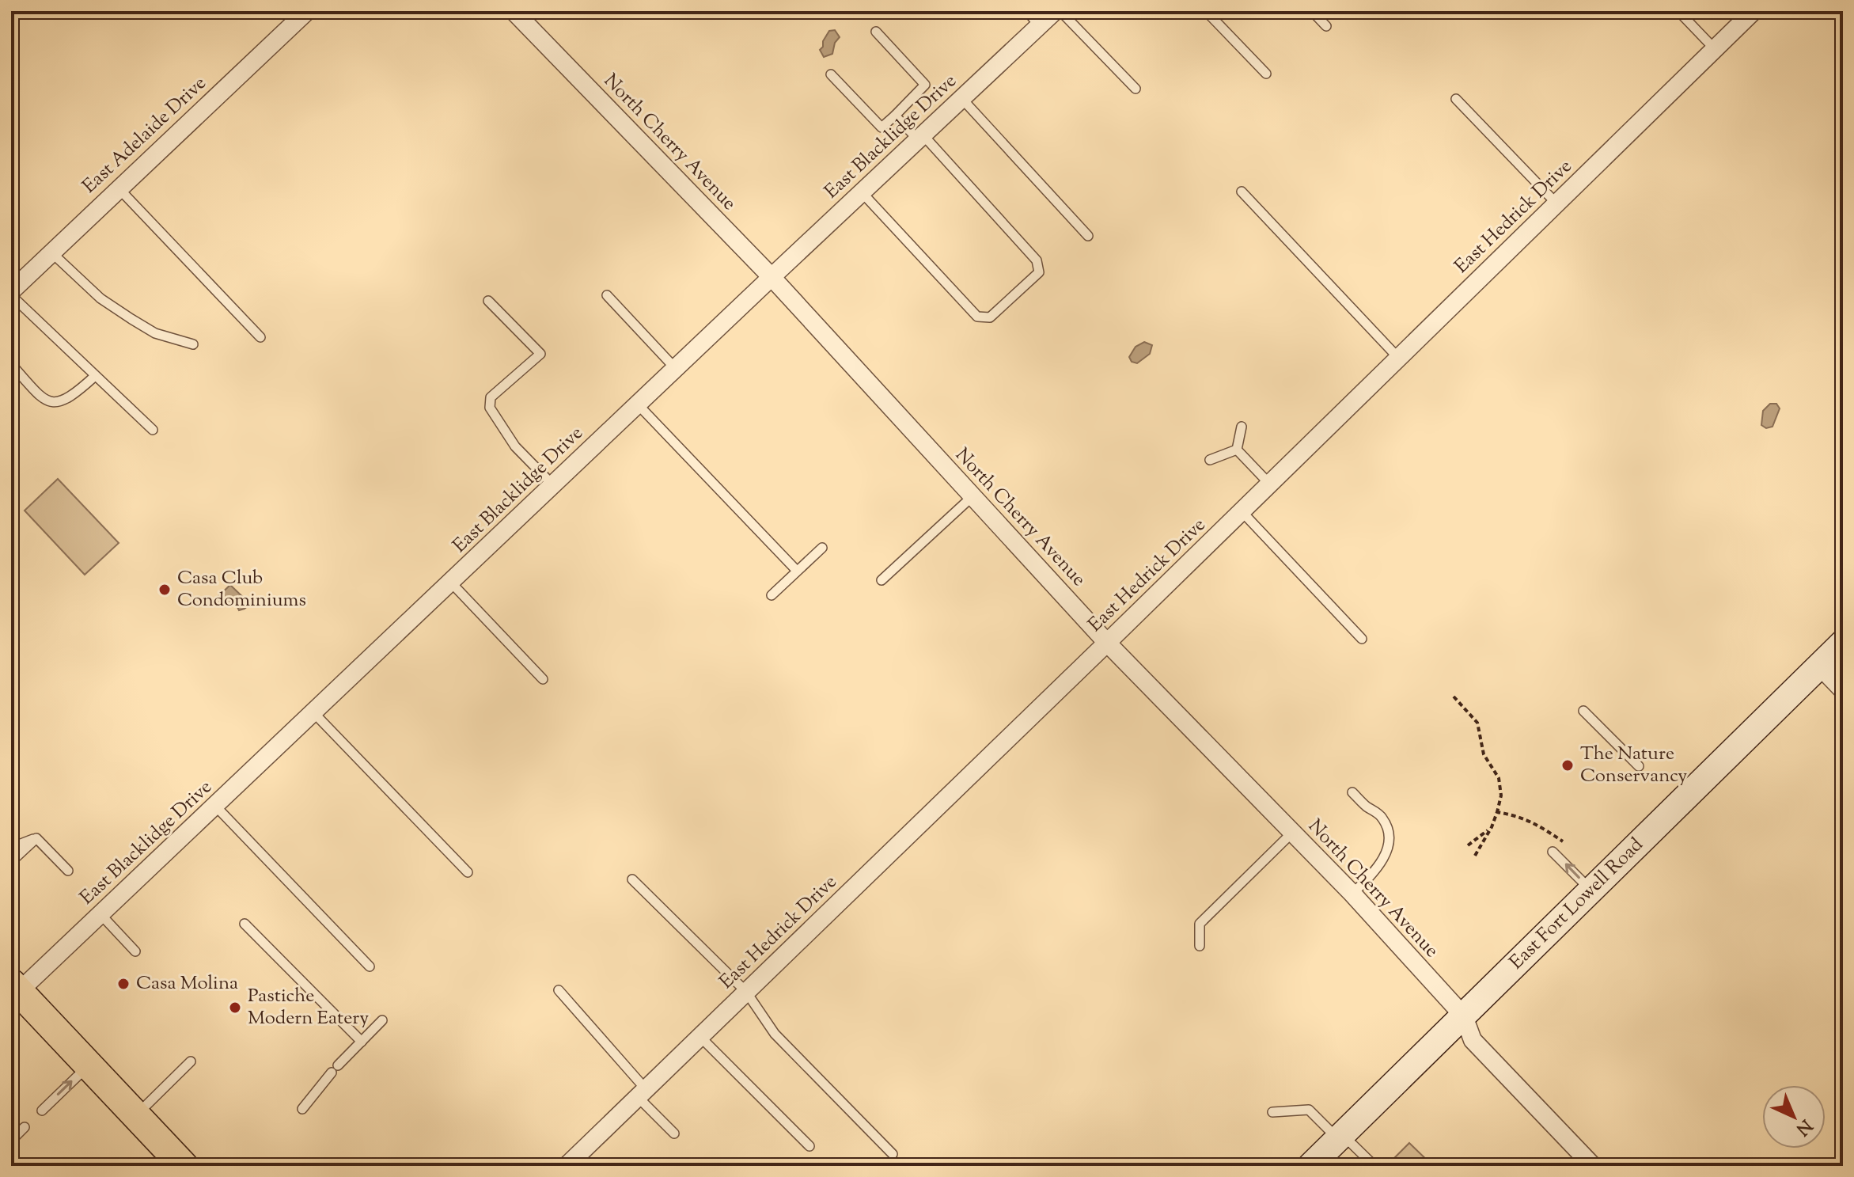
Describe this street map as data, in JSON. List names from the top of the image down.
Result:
{
  "streets": {
    "main road": ["East Fort Lowell Road"],
    "street": [
      "East Adelaide Drive",
      "East Blacklidge Drive",
      "North Cherry Avenue",
      "East Hedrick Drive"
    ]
  },
  "crossings": [
    ["East Blacklidge Drive", "North Cherry Avenue"],
    ["North Cherry Avenue", "East Hedrick Drive"],
    ["North Cherry Avenue", "East Fort Lowell Road"]
  ],
  "places": [
    "Casa Club Condominiums",
    "The Nature Conservancy",
    "Casa Molina",
    "Pastiche Modern Eatery"
  ],
  "north": "bottom right"
}
